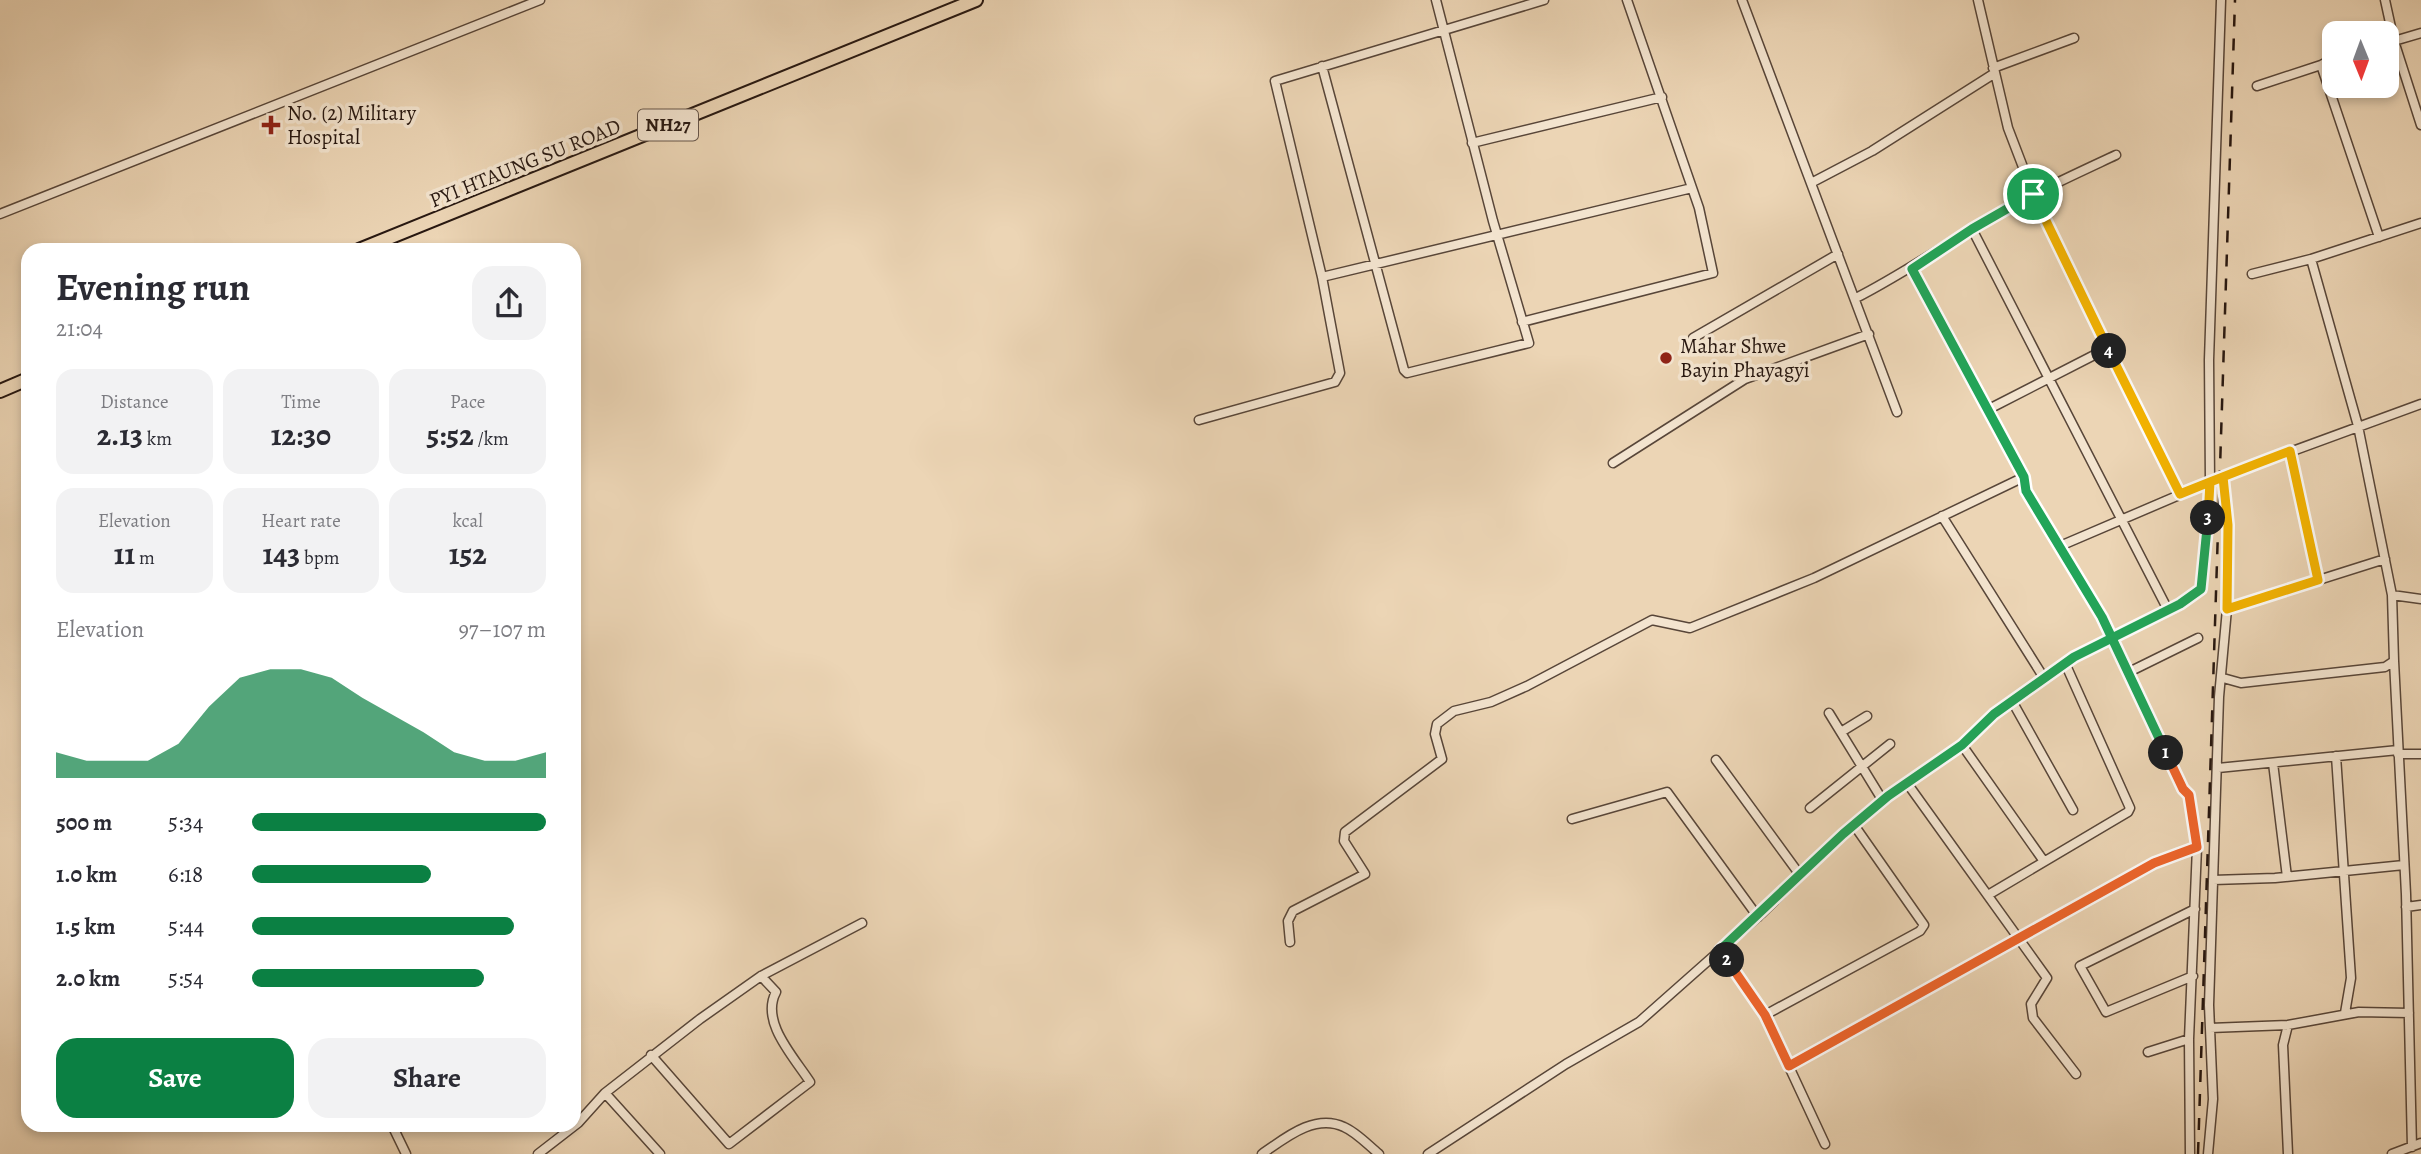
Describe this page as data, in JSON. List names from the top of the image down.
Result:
{
  "streets": {
    "highway": ["NH27", "PYI HTAUNG SU ROAD"]
  },
  "places": {
    "health": ["No. (2) Military Hospital"],
    "other": ["Mahar Shwe Bayin Phayagyi"]
  },
  "north": "bottom",
  "page": {
    "heading": ["Evening run", "21:04"],
    "pins": [
      "4",
      "3",
      "1",
      "2"
    ],
    "stats": [
      ["Distance", "2.13 km"],
      ["Time", "12:30"],
      ["Pace", "5:52 /km"],
      ["Elevation", "11 m"],
      ["Heart rate", "143 bpm"],
      ["kcal", "152"]
    ],
    "chart": ["Elevation", "97–107 m"],
    "list": [
      {
        "name": "500 m",
        "note": "5:34"
      },
      {
        "name": "1.0 km",
        "note": "6:18"
      },
      {
        "name": "1.5 km",
        "note": "5:44"
      },
      {
        "name": "2.0 km",
        "note": "5:54"
      }
    ],
    "buttons": ["Save", "Share"]
  }
}
